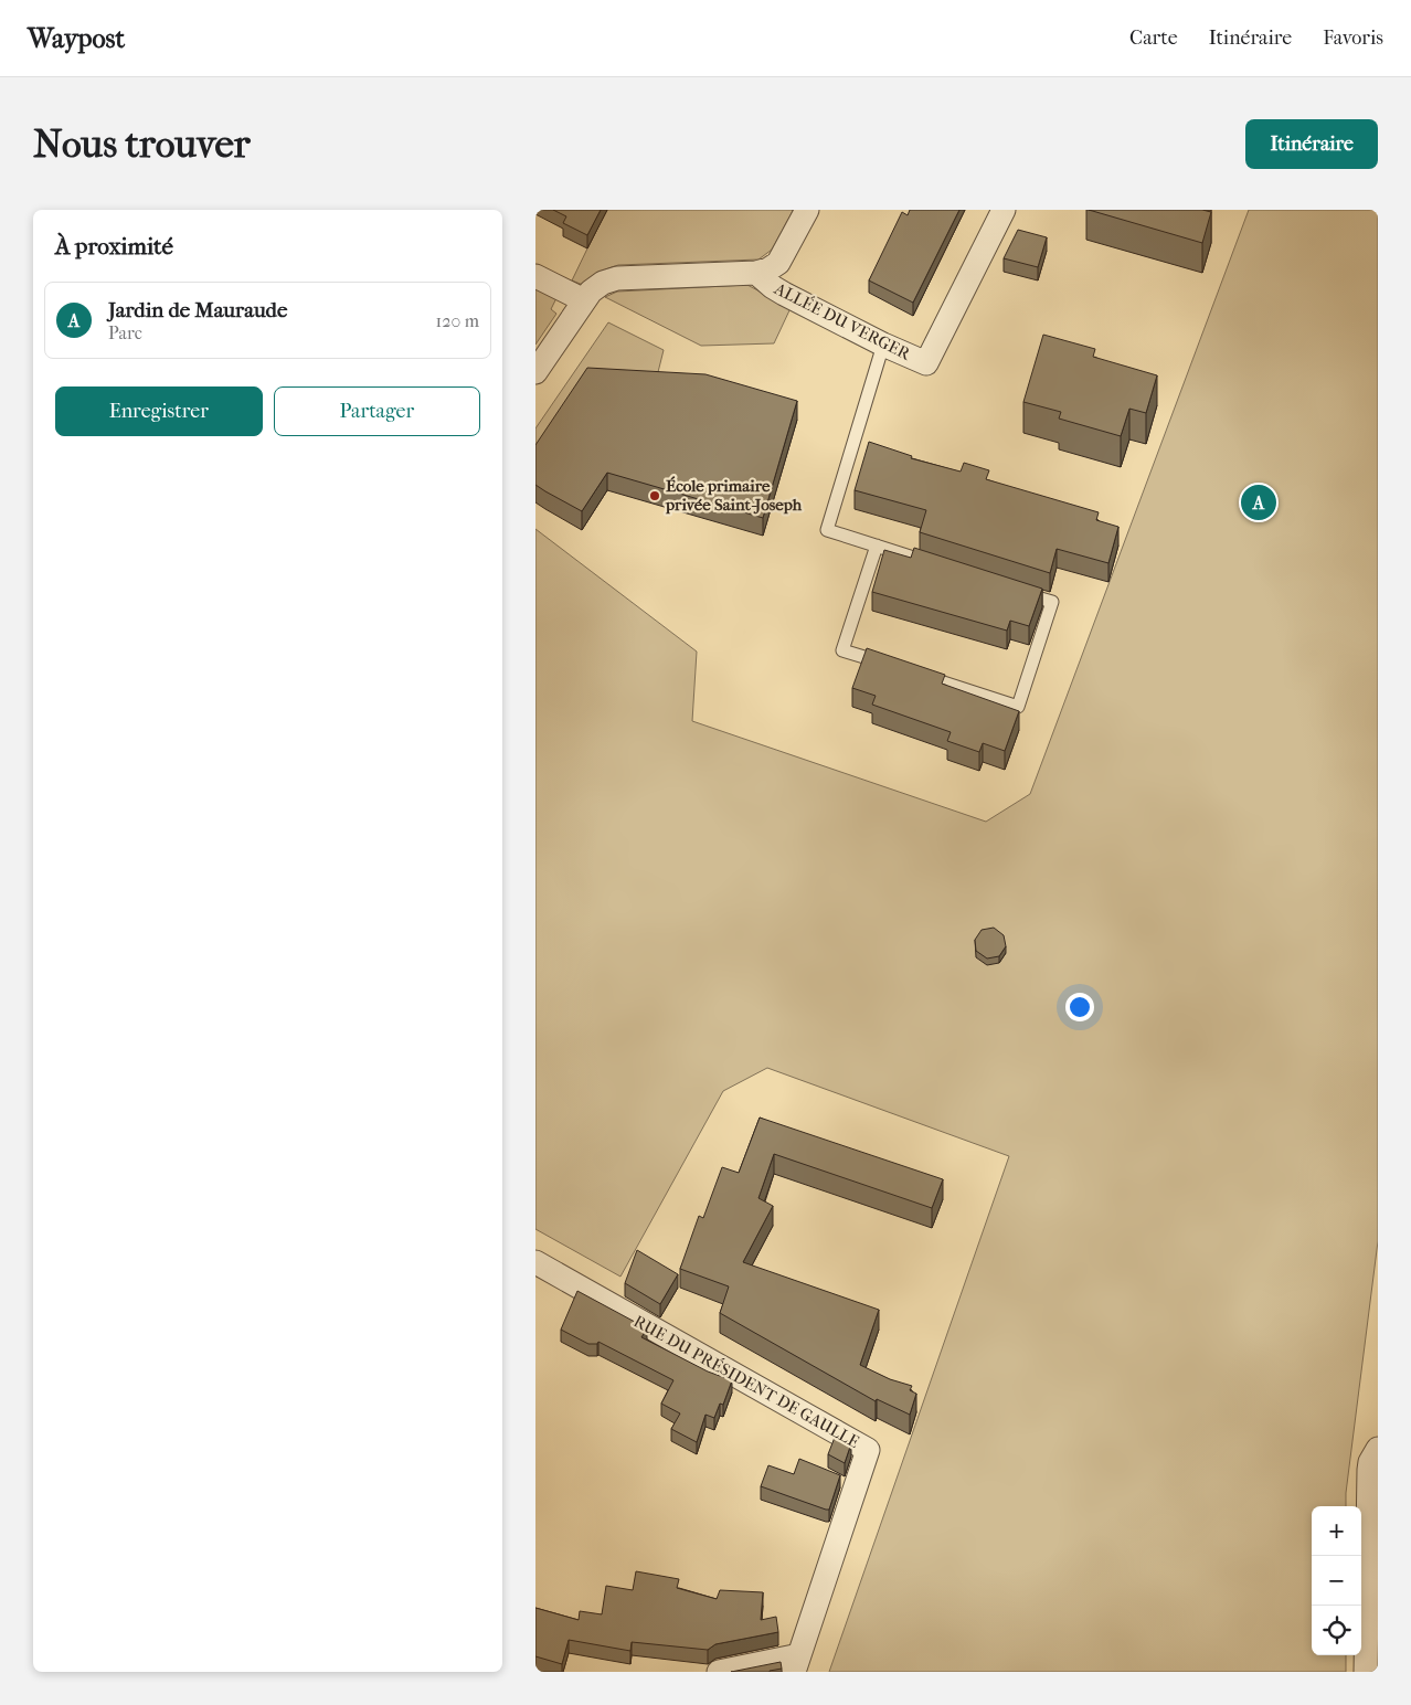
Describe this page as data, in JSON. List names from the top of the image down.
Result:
{
  "streets": {
    "street": ["ALLÉE DU VERGER", "RUE DU PRÉSIDENT DE GAULLE"]
  },
  "places": ["École primaire privée Saint-Joseph"],
  "page": {
    "header": "Waypost",
    "nav": ["Carte", "Itinéraire", "Favoris"],
    "buttons": [
      "Itinéraire",
      ["Enregistrer", "Partager"]
    ],
    "title": "Nous trouver",
    "heading": "À proximité",
    "list": [
      {
        "mark": "A",
        "name": "Jardin de Mauraude",
        "note": "Parc",
        "value": "120 m"
      }
    ],
    "pins": "A",
    "map_buttons": ["+", "−"]
  }
}
